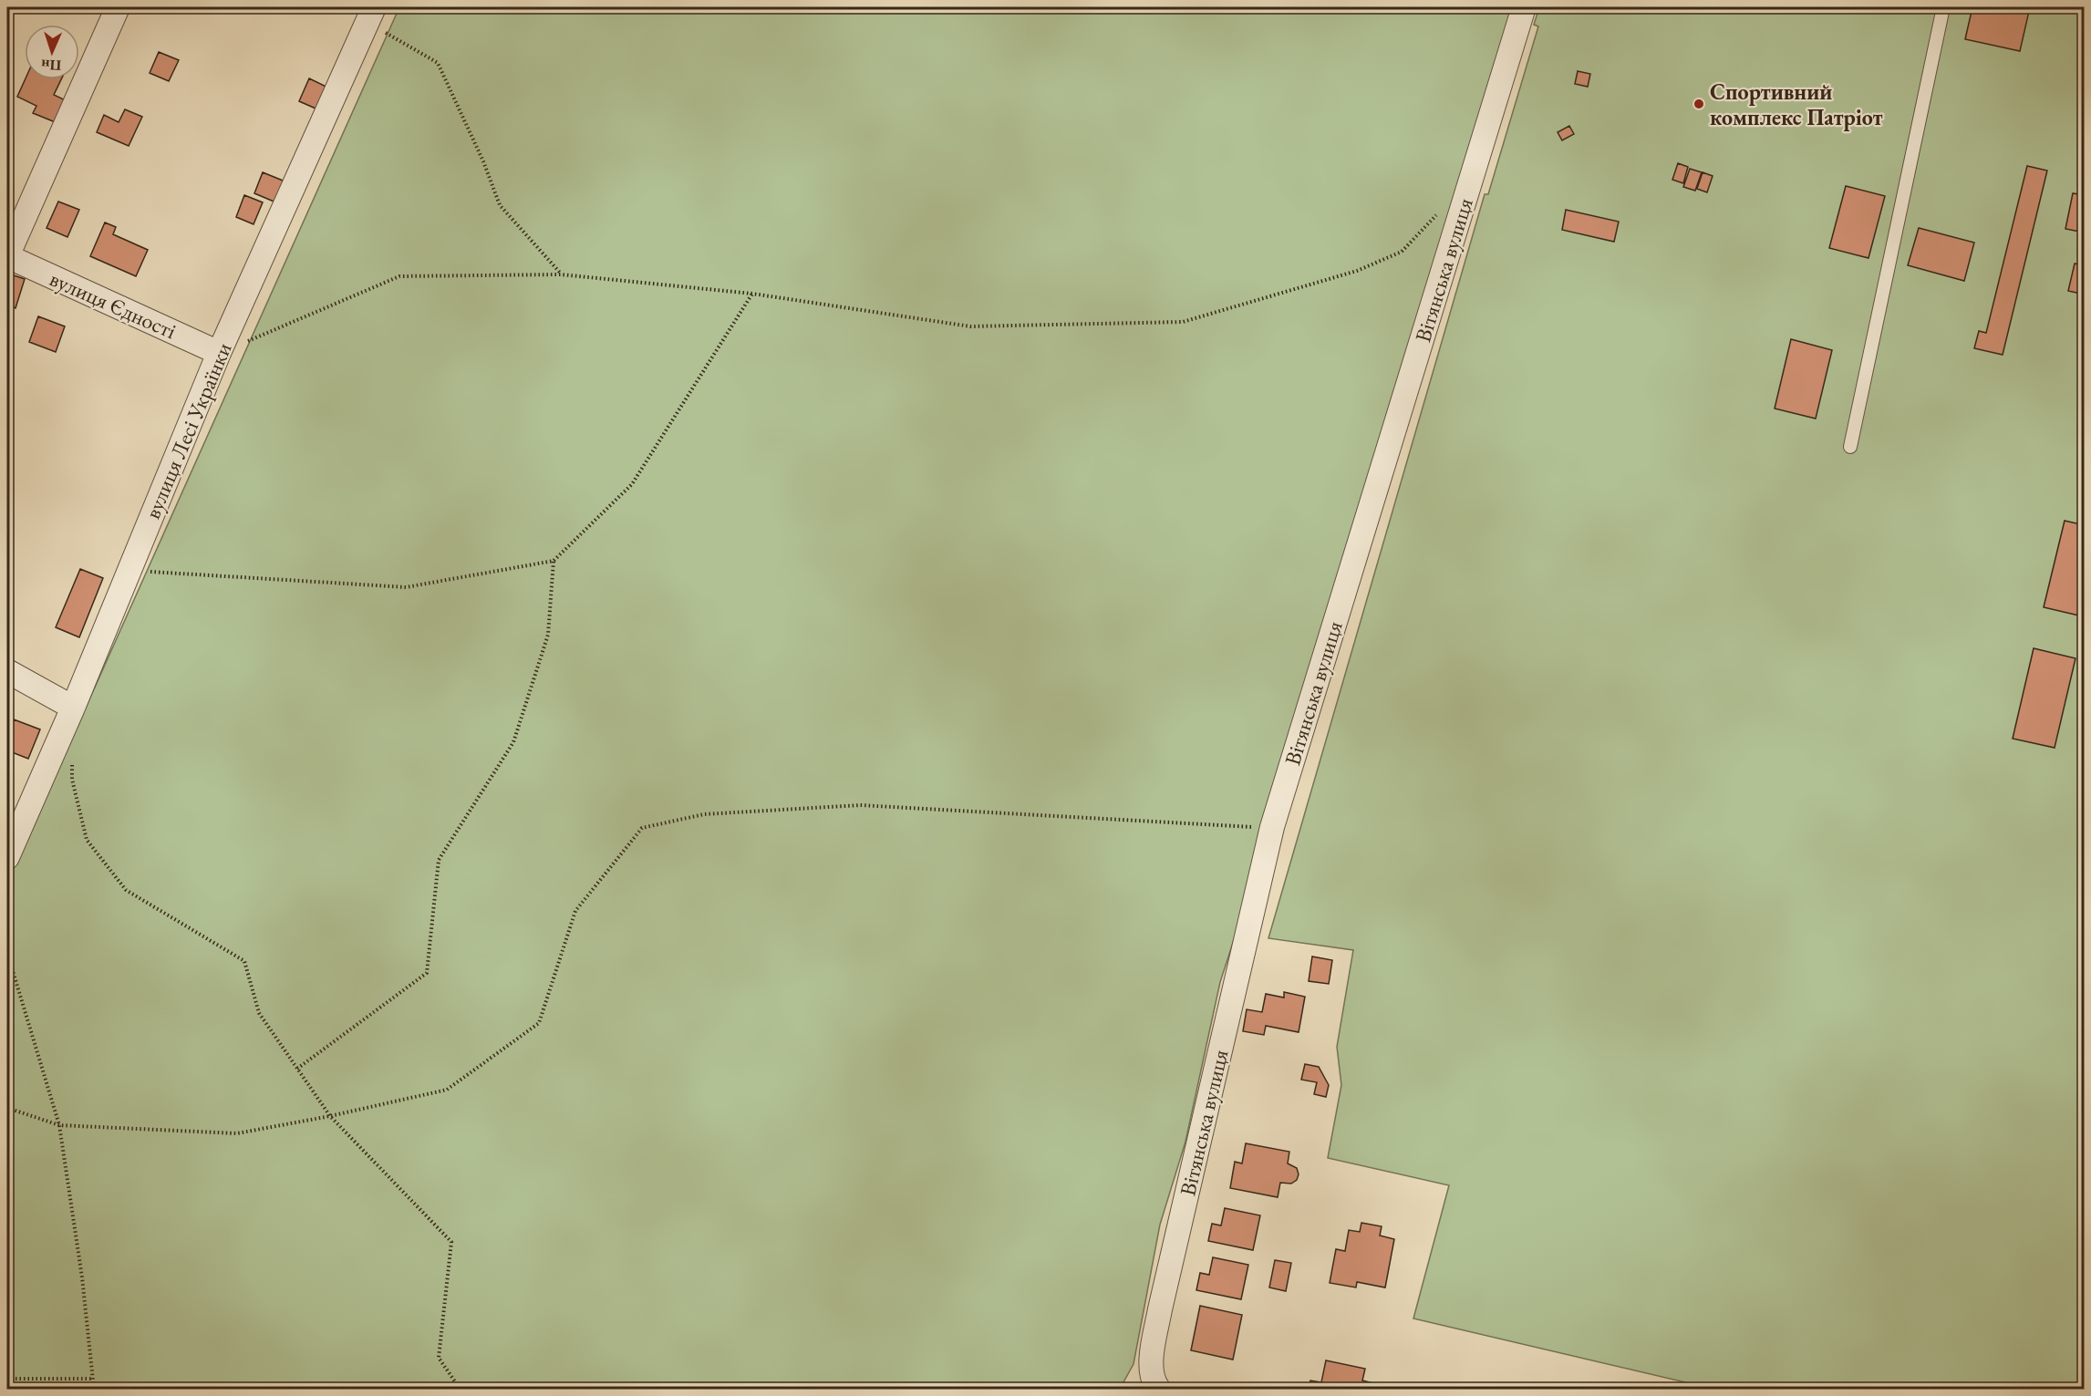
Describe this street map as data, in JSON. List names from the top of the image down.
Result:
{
  "streets": {
    "street": ["Вітянська вулиця", "вулиця Єдності", "вулиця Лесі Українки"]
  },
  "crossings": [
    ["вулиця Єдності", "вулиця Лесі Українки"]
  ],
  "places": ["Спортивний комплекс Патріот"],
  "north": "bottom"
}
